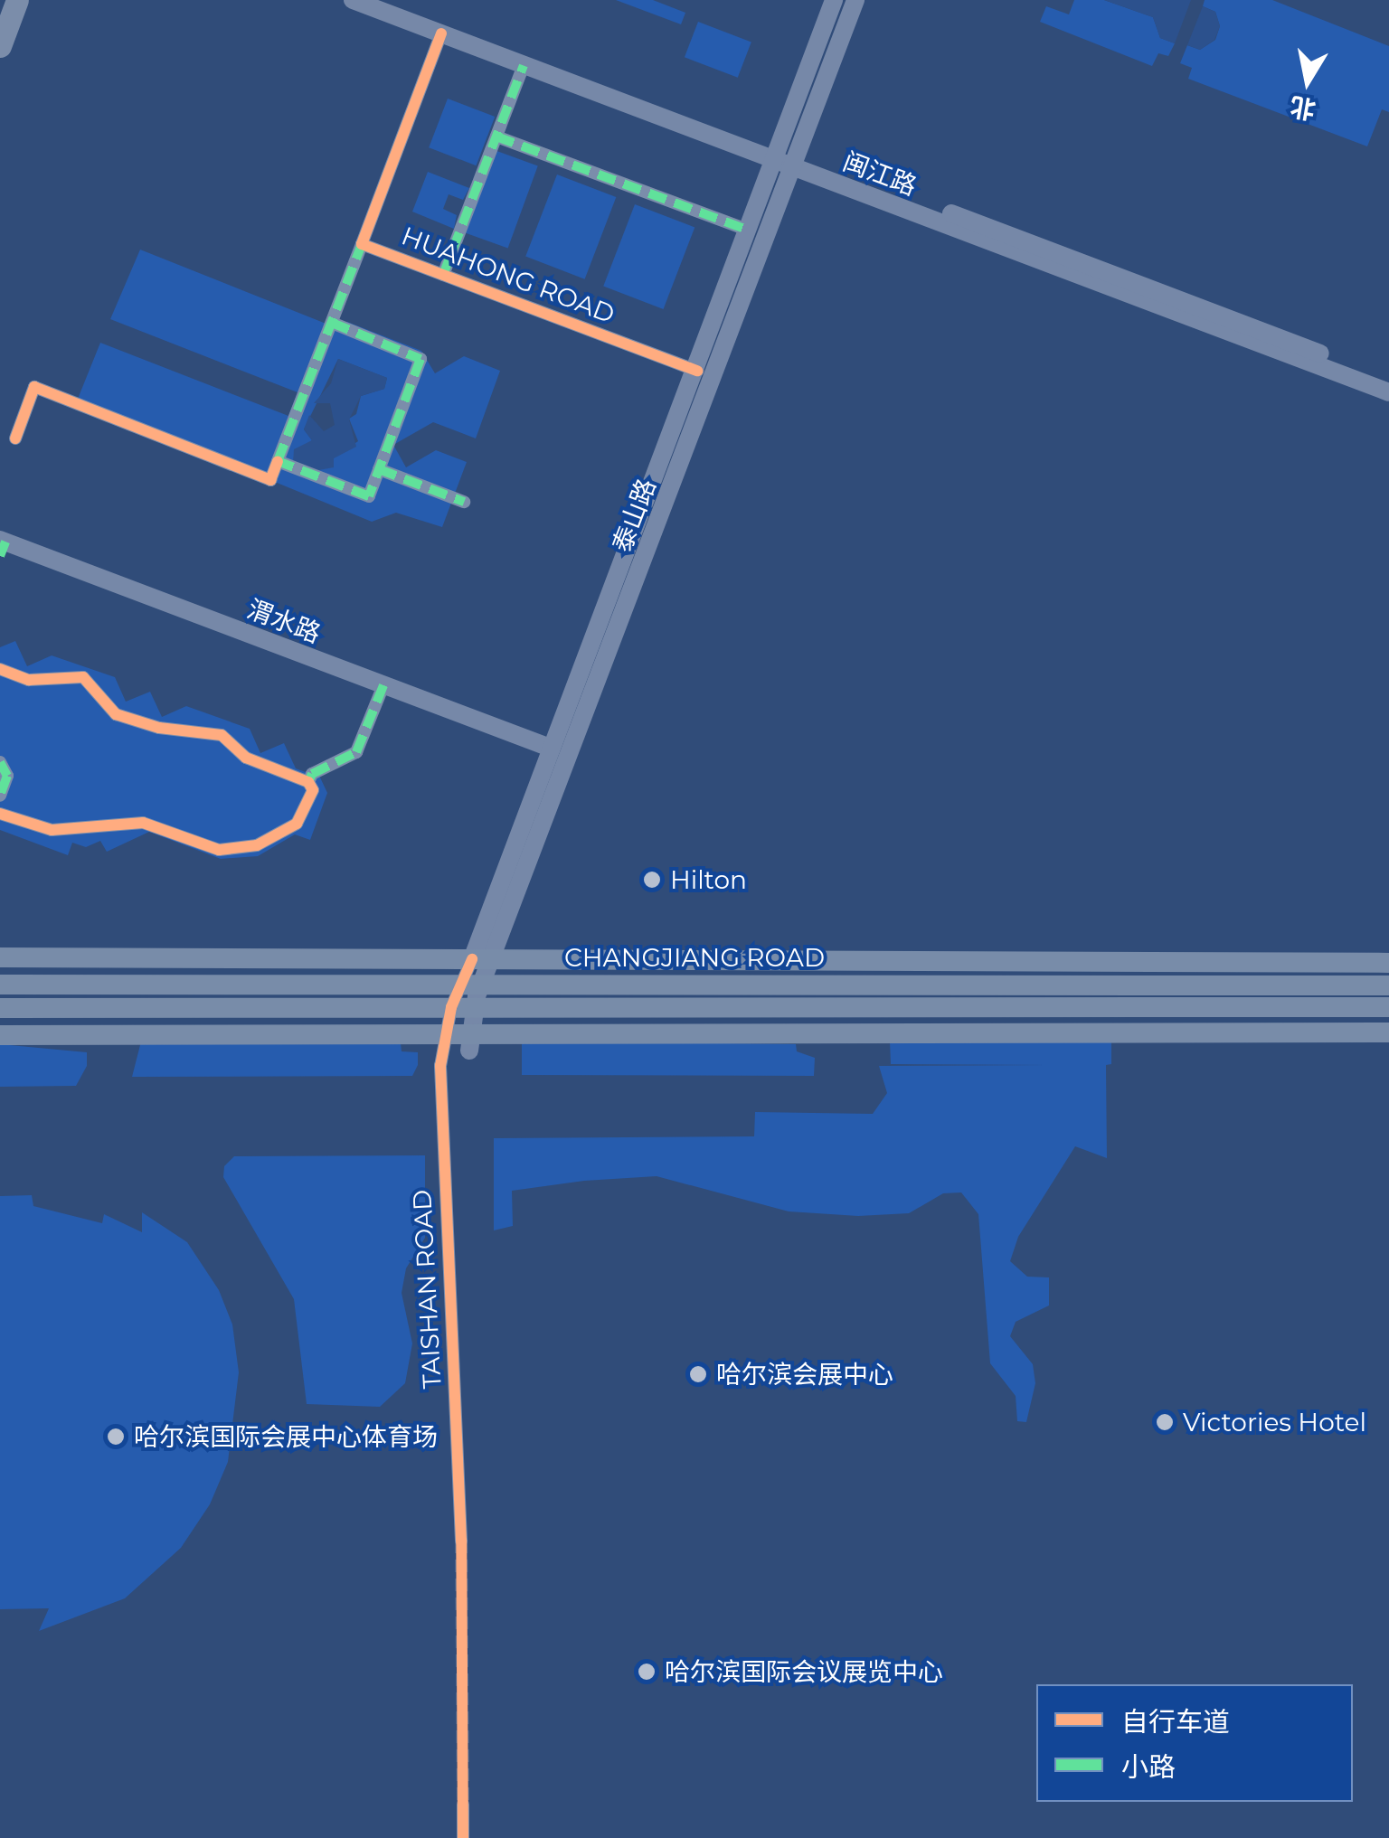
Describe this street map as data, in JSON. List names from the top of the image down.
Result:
{
  "streets": {
    "main road": [
      "闽江路",
      "泰山路",
      "渭水路",
      "CHANGJIANG ROAD"
    ],
    "street": ["HUAHONG ROAD", "TAISHAN ROAD"]
  },
  "crossings": [
    ["闽江路", "HUAHONG ROAD"],
    ["闽江路", "泰山路"],
    ["HUAHONG ROAD", "泰山路"],
    ["泰山路", "渭水路"],
    ["泰山路", "CHANGJIANG ROAD"],
    ["泰山路", "TAISHAN ROAD"]
  ],
  "places": [
    "Hilton",
    "哈尔滨会展中心",
    "Victories Hotel",
    "哈尔滨国际会展中心体育场",
    "哈尔滨国际会议展览中心"
  ],
  "legend": ["自行车道", "小路"],
  "north": "bottom"
}
